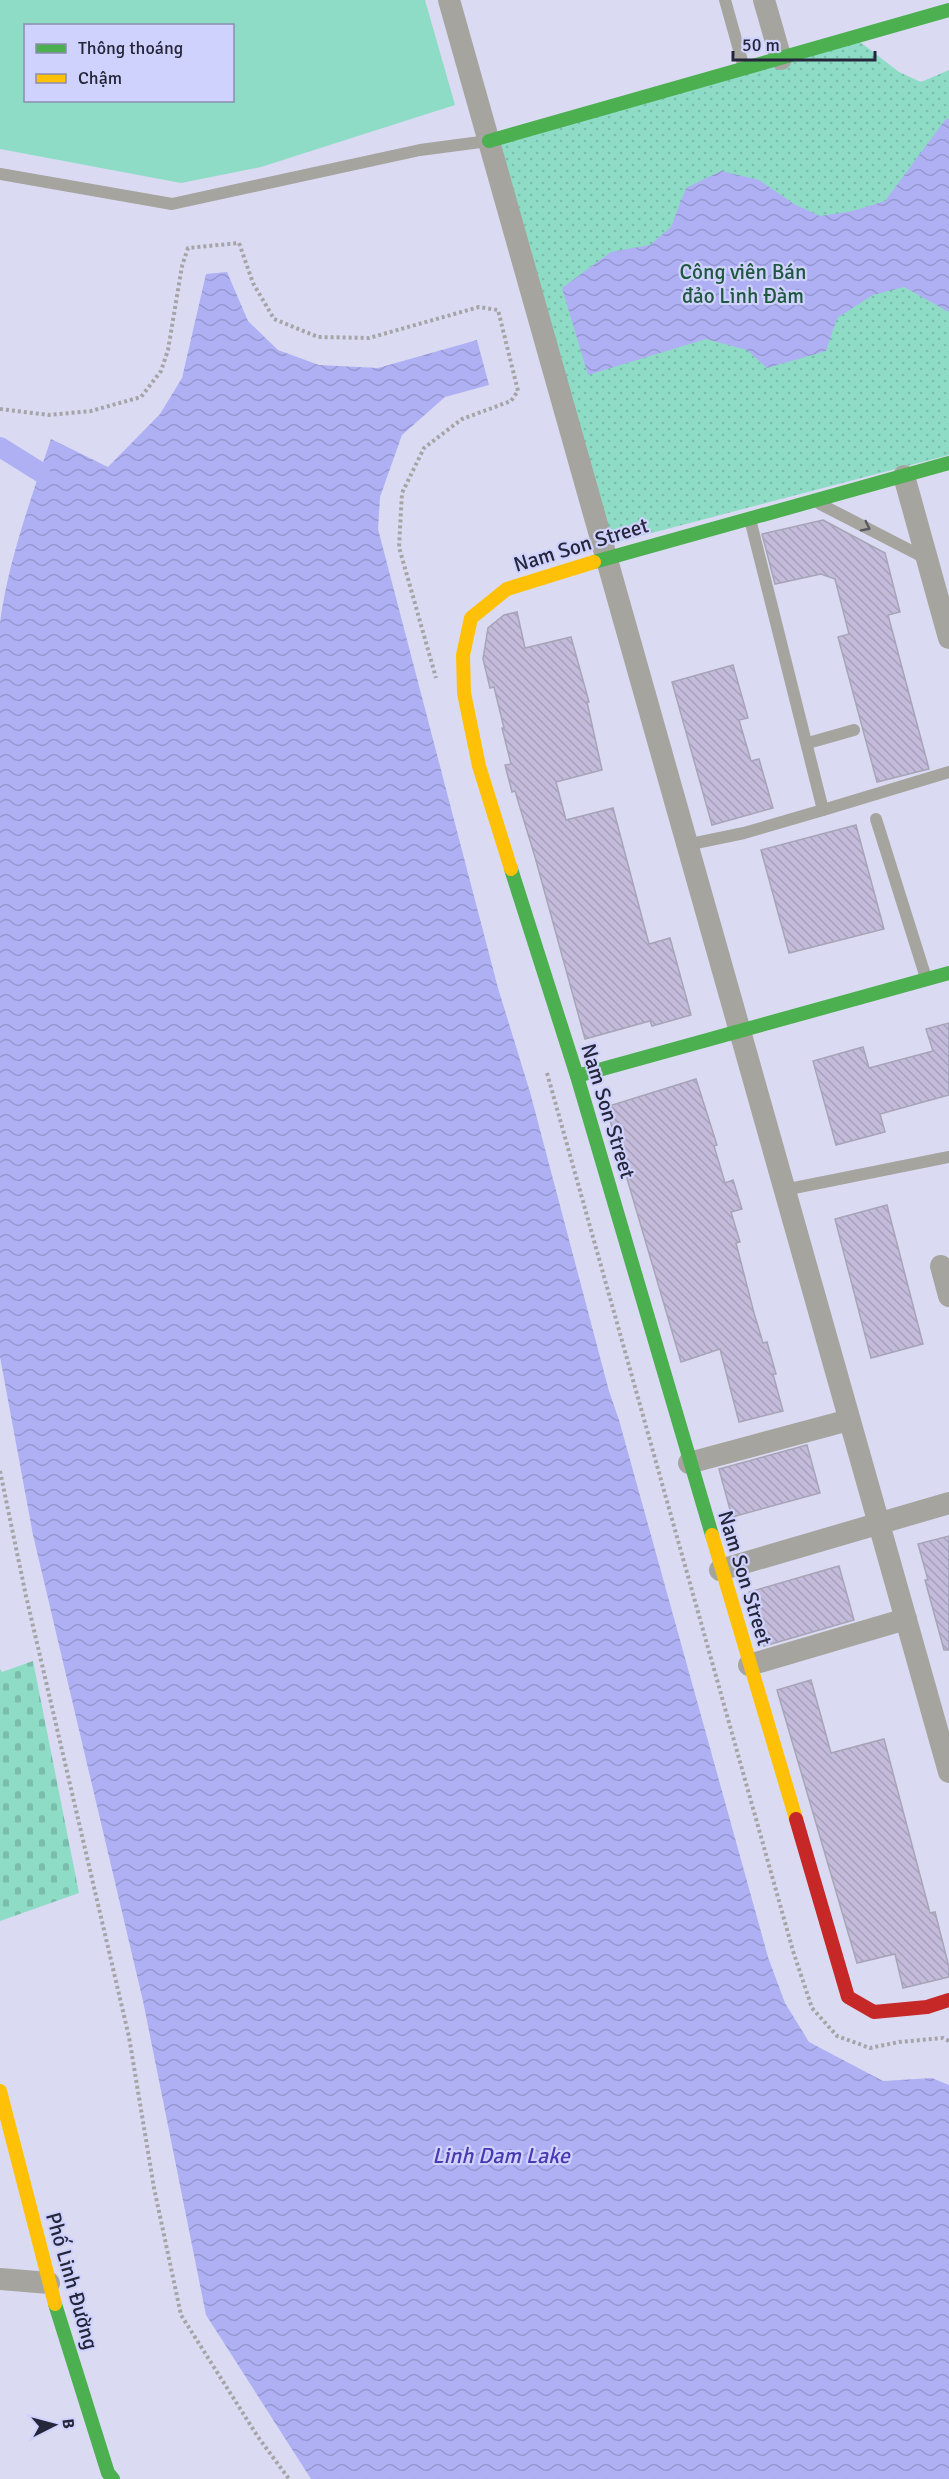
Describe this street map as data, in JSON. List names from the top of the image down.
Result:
{
  "streets": {
    "street": ["Nam Son Street", "Phố Linh Đường"]
  },
  "water": ["Linh Dam Lake"],
  "parks": ["Công viên Bán đảo Linh Đàm"],
  "legend": ["Thông thoáng", "Chậm"],
  "scale_bar": "50 m",
  "north": "right"
}
